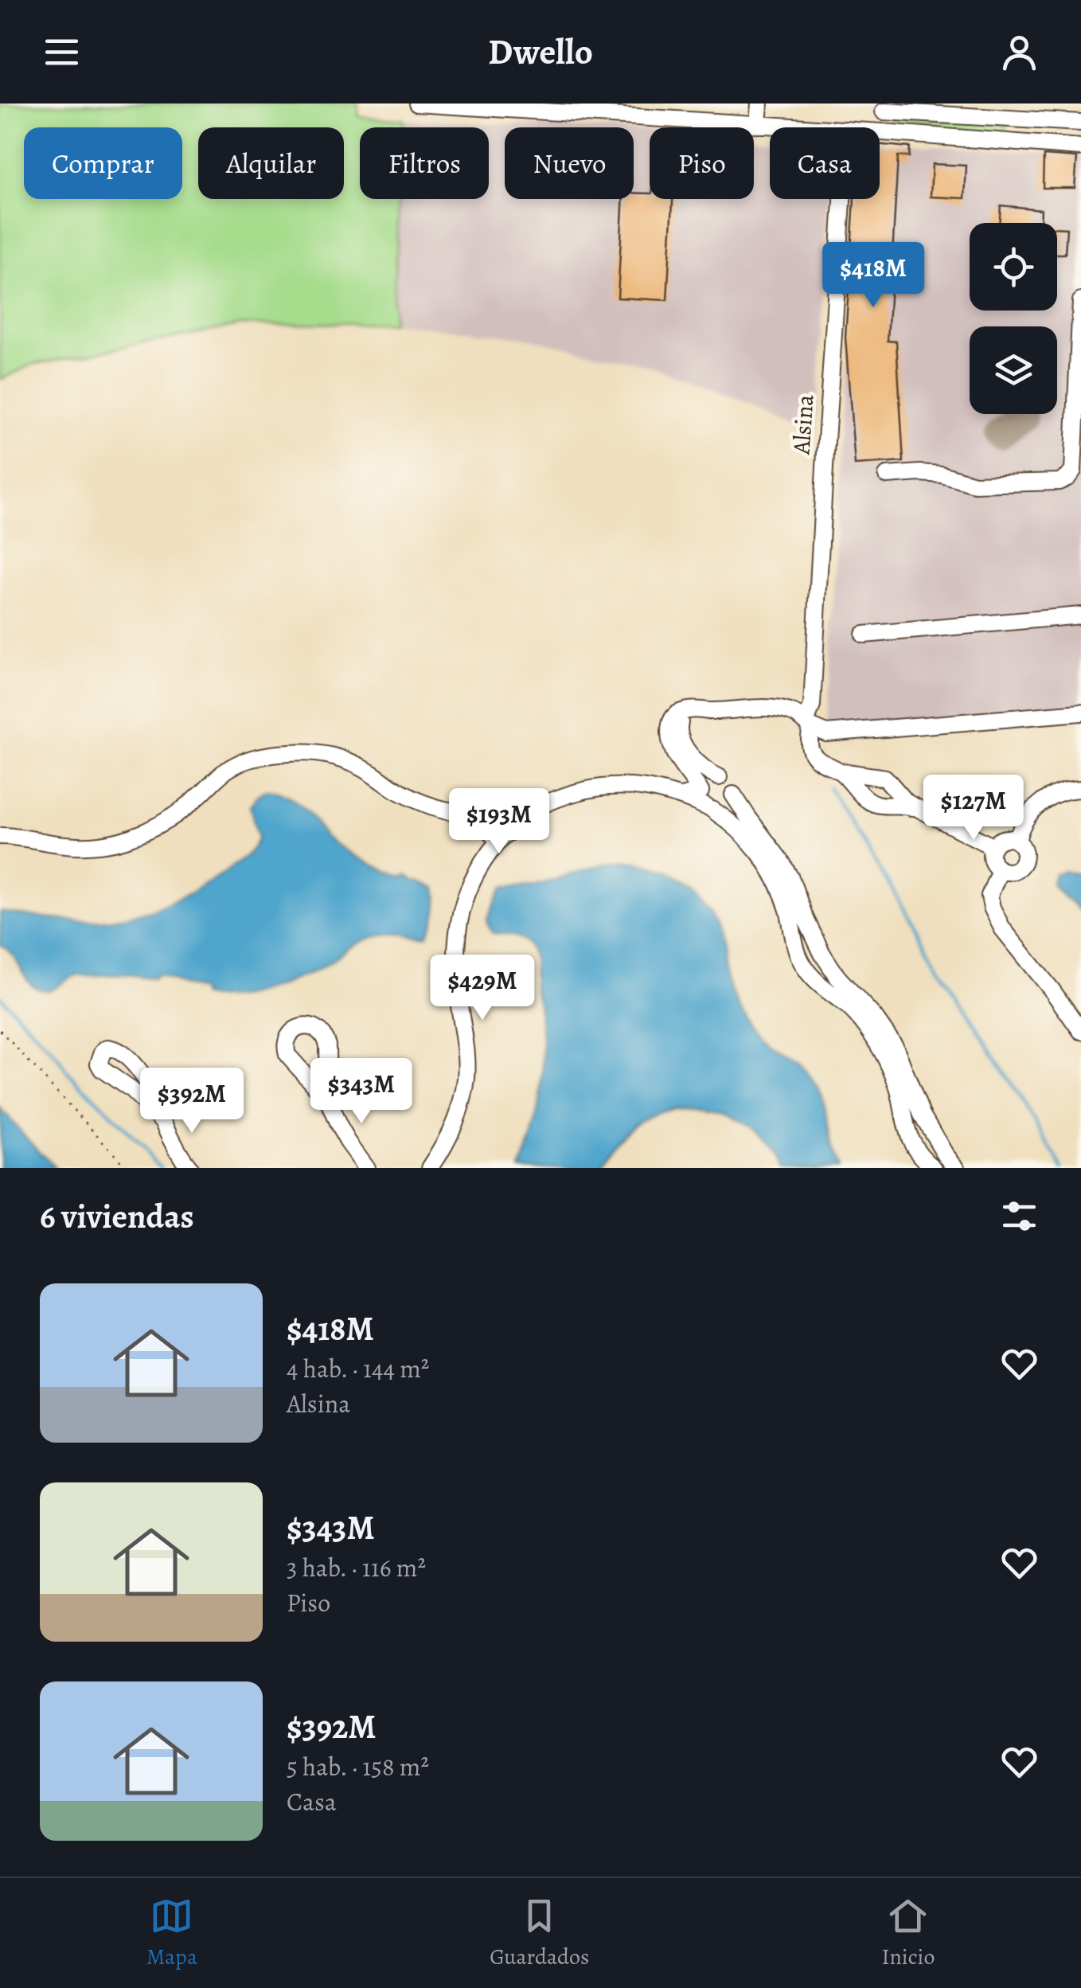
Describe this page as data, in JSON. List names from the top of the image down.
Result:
{
  "streets": {
    "street": ["Alsina"]
  },
  "page": {
    "header": "Dwello",
    "chip": [
      "Comprar",
      "Alquilar",
      "Filtros",
      "Nuevo",
      "Piso",
      "Casa"
    ],
    "price": [
      "$418M",
      "$127M",
      "$193M",
      "$429M",
      "$343M",
      "$392M"
    ],
    "heading": "6 viviendas",
    "list": [
      {
        "name": "$418M",
        "note": "4 hab. · 144 m² · Alsina"
      },
      {
        "name": "$343M",
        "note": "3 hab. · 116 m² · Piso"
      },
      {
        "name": "$392M",
        "note": "5 hab. · 158 m² · Casa"
      }
    ],
    "tabs": ["Mapa", "Guardados", "Inicio"]
  }
}
